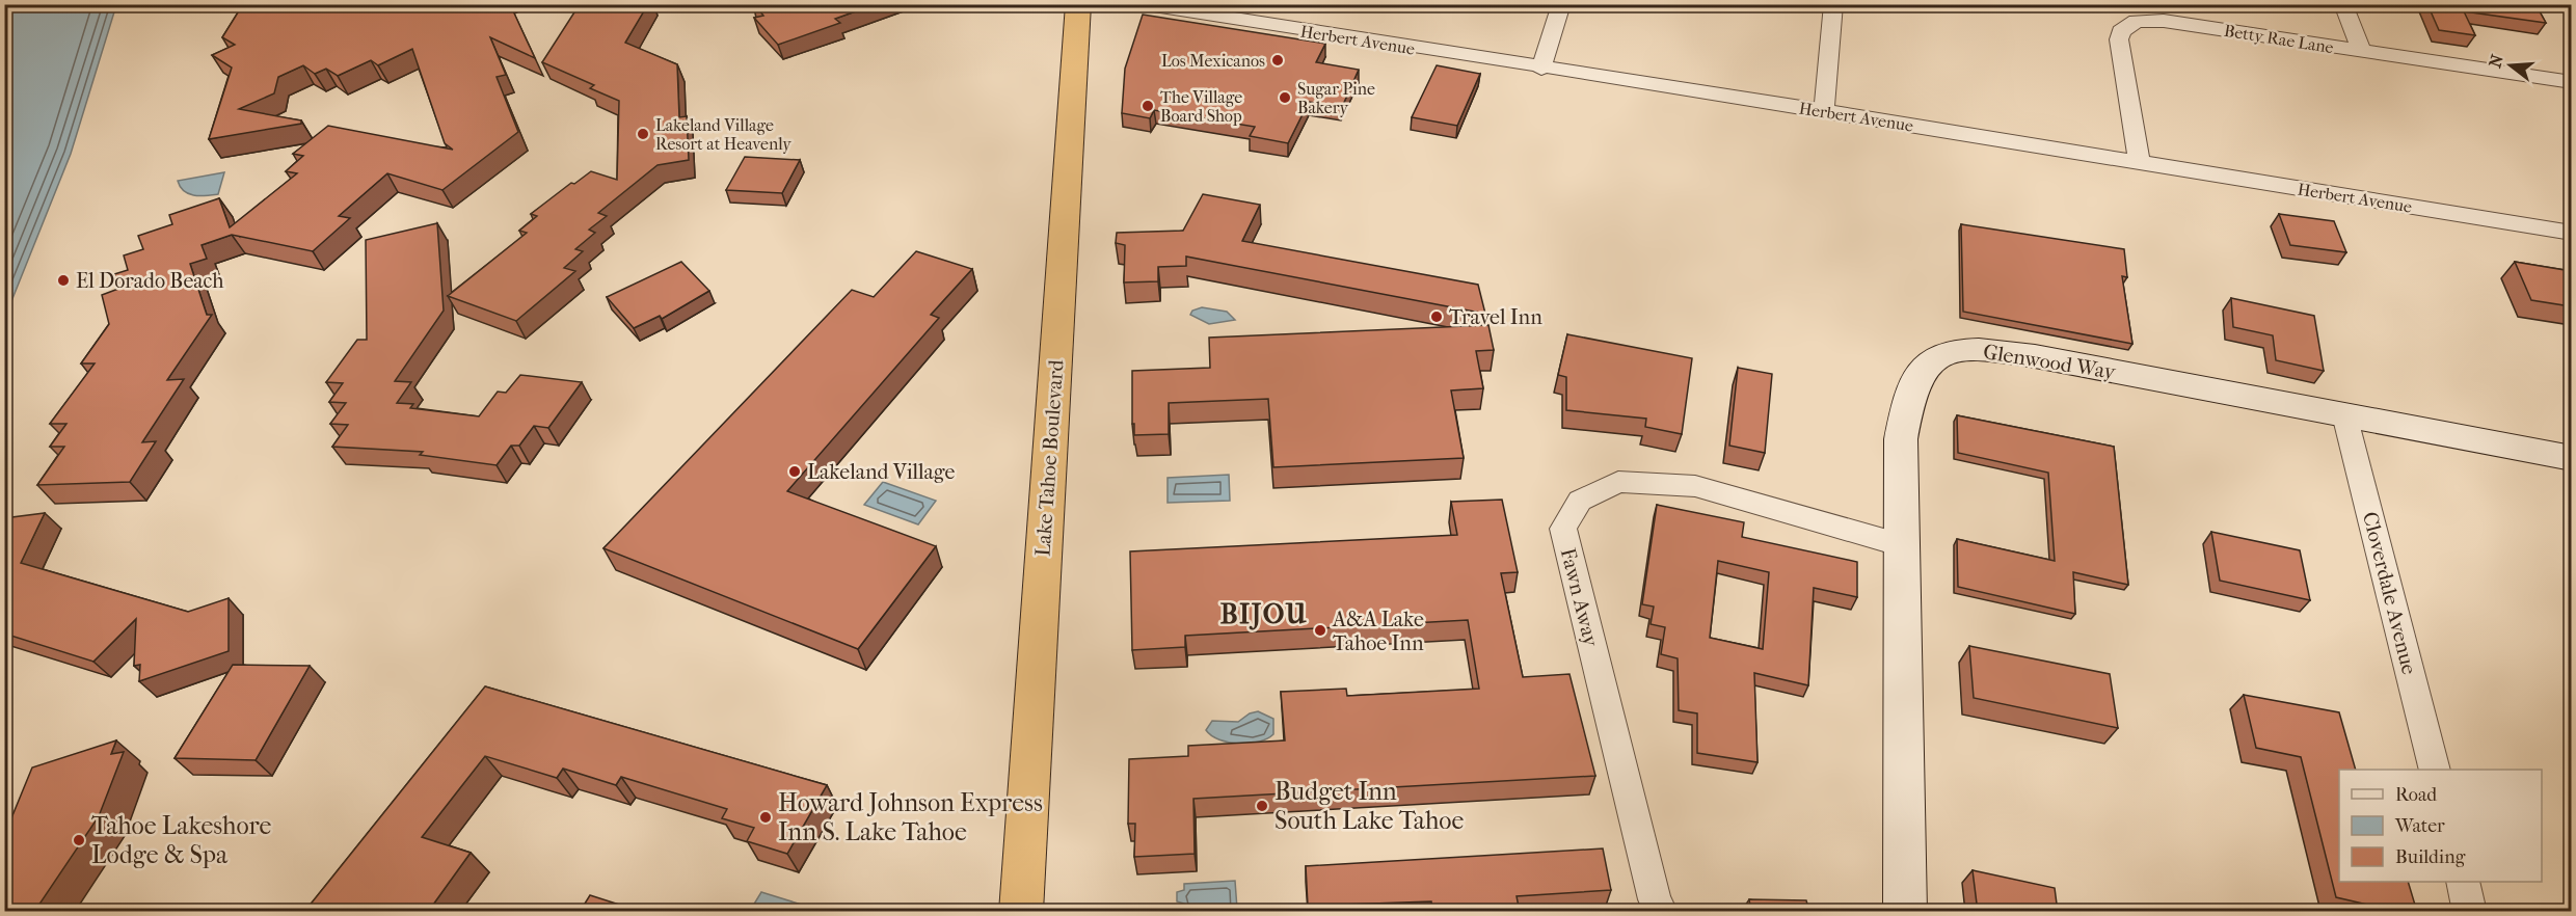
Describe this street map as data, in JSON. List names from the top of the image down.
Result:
{
  "streets": {
    "highway": ["Lake Tahoe Boulevard"],
    "street": [
      "Betty Rae Lane",
      "Herbert Avenue",
      "Glenwood Way",
      "Cloverdale Avenue",
      "Fawn Away"
    ]
  },
  "crossings": [
    ["Betty Rae Lane", "Herbert Avenue"],
    ["Glenwood Way", "Cloverdale Avenue"],
    ["Glenwood Way", "Fawn Away"]
  ],
  "districts": ["BIJOU"],
  "places": [
    "Los Mexicanos",
    "Sugar Pine Bakery",
    "The Village Board Shop",
    "Lakeland Village Resort at Heavenly",
    "El Dorado Beach",
    "Travel Inn",
    "Lakeland Village",
    "A&A Lake Tahoe Inn",
    "Budget Inn South Lake Tahoe",
    "Howard Johnson Express Inn S. Lake Tahoe",
    "Tahoe Lakeshore Lodge & Spa"
  ],
  "legend": ["Road", "Water", "Building"],
  "north": "left"
}
